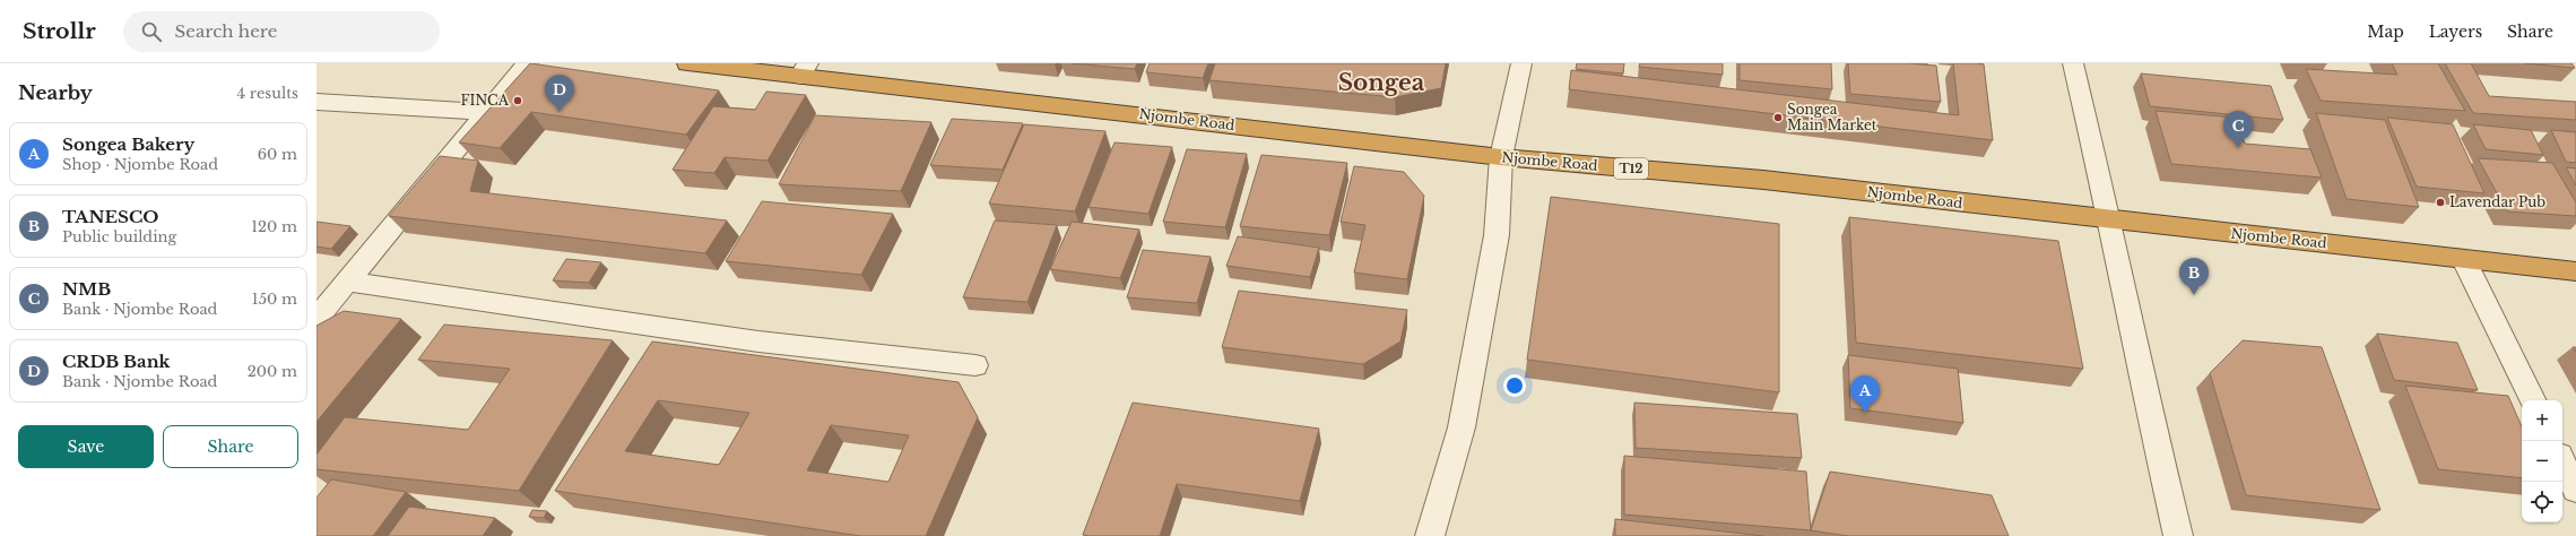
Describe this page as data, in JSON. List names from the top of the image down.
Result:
{
  "streets": {
    "highway": ["Njombe Road", "T12"]
  },
  "districts": ["Songea"],
  "places": ["FINCA", "Songea Main Market", "Lavendar Pub"],
  "page": {
    "header": "Strollr",
    "search": "Search here",
    "nav": ["Map", "Layers", "Share"],
    "heading": ["Nearby", "4 results"],
    "pins": [
      "D",
      "C",
      "B",
      "A"
    ],
    "list": [
      {
        "mark": "A",
        "name": "Songea Bakery",
        "note": "Shop · Njombe Road",
        "value": "60 m"
      },
      {
        "mark": "B",
        "name": "TANESCO",
        "note": "Public building",
        "value": "120 m"
      },
      {
        "mark": "C",
        "name": "NMB",
        "note": "Bank · Njombe Road",
        "value": "150 m"
      },
      {
        "mark": "D",
        "name": "CRDB Bank",
        "note": "Bank · Njombe Road",
        "value": "200 m"
      }
    ],
    "map_buttons": ["+", "−"],
    "buttons": ["Save", "Share"]
  }
}
